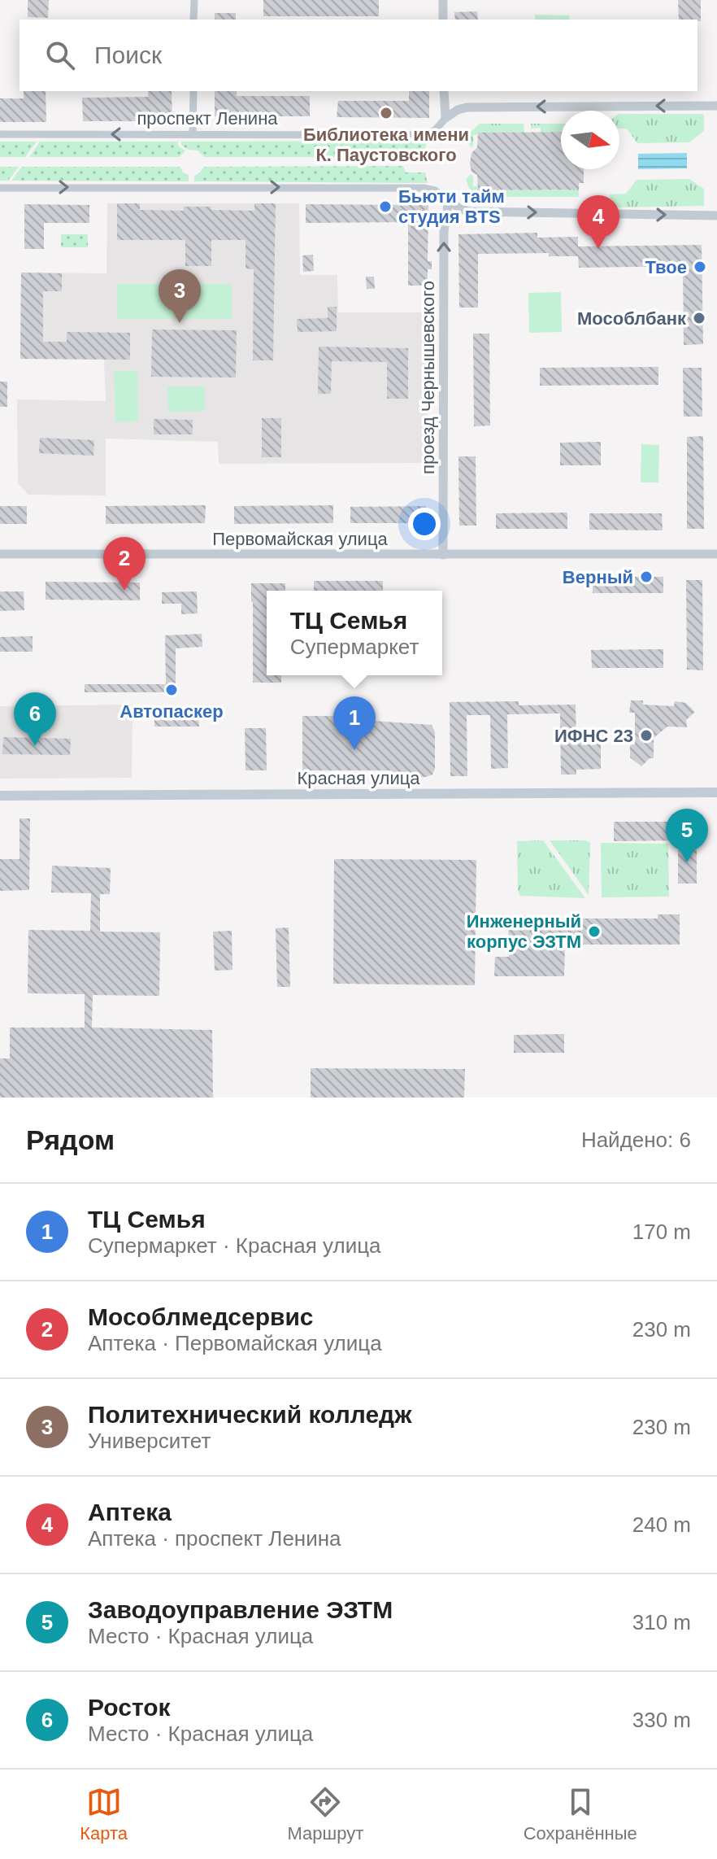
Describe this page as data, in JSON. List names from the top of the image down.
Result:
{
  "streets": {
    "main road": ["Красная улица"],
    "street": ["проспект Ленина", "проезд Чернышевского", "Первомайская улица"]
  },
  "crossings": [
    ["проезд Чернышевского", "Первомайская улица"]
  ],
  "one_way": ["проезд Чернышевского"],
  "places": [
    "Библиотека имени К. Паустовского",
    "Бьюти тайм студия BTS",
    "Твое",
    "Мособлбанк",
    "Верный",
    "Автопаскер",
    "ИФНС 23",
    "Инженерный корпус ЭЗТМ"
  ],
  "north": "right",
  "page": {
    "search": "Поиск",
    "pins": [
      "4",
      "3",
      "2",
      "6",
      "1",
      "5"
    ],
    "popup": ["ТЦ Семья", "Супермаркет"],
    "heading": ["Рядом", "Найдено: 6"],
    "list": [
      {
        "mark": "1",
        "name": "ТЦ Семья",
        "note": "Супермаркет · Красная улица",
        "value": "170 m"
      },
      {
        "mark": "2",
        "name": "Мособлмедсервис",
        "note": "Аптека · Первомайская улица",
        "value": "230 m"
      },
      {
        "mark": "3",
        "name": "Политехнический колледж",
        "note": "Университет",
        "value": "230 m"
      },
      {
        "mark": "4",
        "name": "Аптека",
        "note": "Аптека · проспект Ленина",
        "value": "240 m"
      },
      {
        "mark": "5",
        "name": "Заводоуправление ЭЗТМ",
        "note": "Место · Красная улица",
        "value": "310 m"
      },
      {
        "mark": "6",
        "name": "Росток",
        "note": "Место · Красная улица",
        "value": "330 m"
      }
    ],
    "nav": ["Карта", "Маршрут", "Сохранённые"]
  }
}
